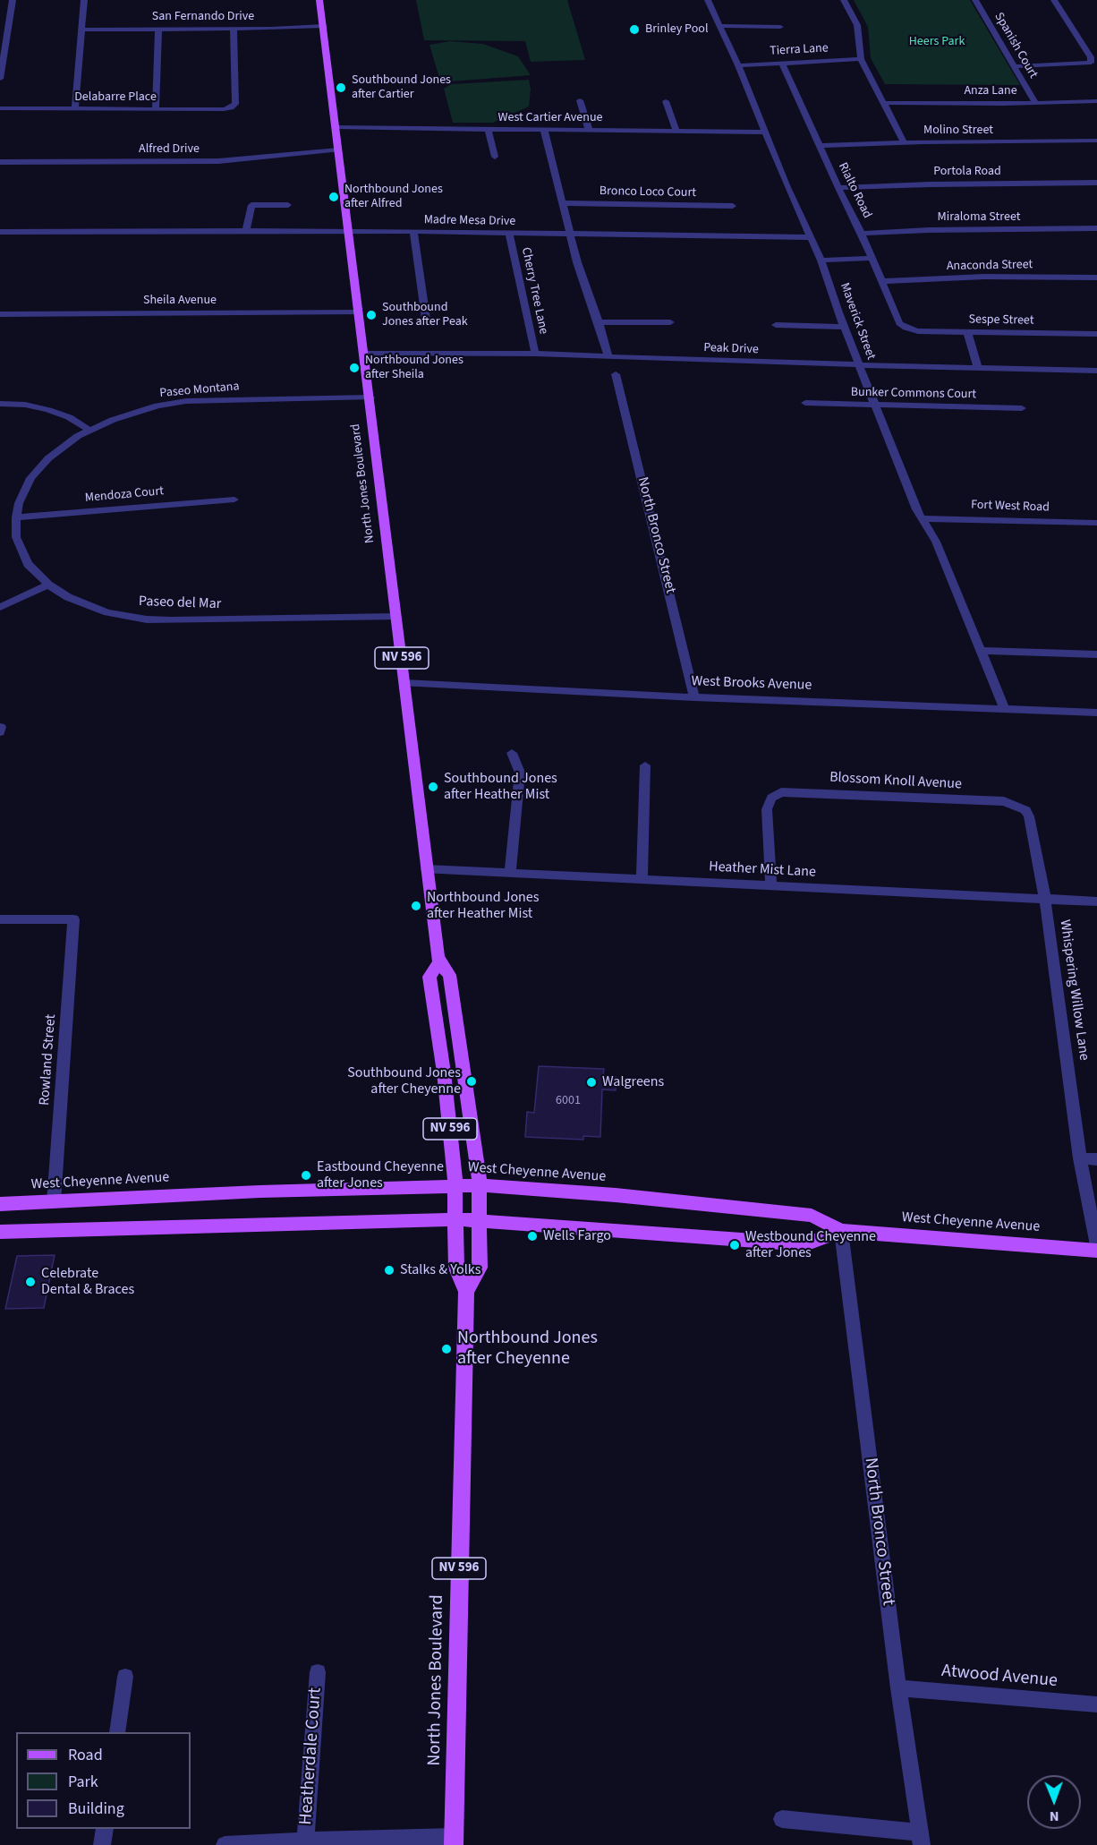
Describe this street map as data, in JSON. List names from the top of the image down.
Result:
{
  "streets": {
    "main road": ["North Jones Boulevard", "NV 596", "West Cheyenne Avenue"],
    "street": [
      "San Fernando Drive",
      "Spanish Court",
      "Tierra Lane",
      "Anza Lane",
      "Delabarre Place",
      "West Cartier Avenue",
      "Molino Street",
      "Alfred Drive",
      "Portola Road",
      "Rialto Road",
      "Bronco Loco Court",
      "Miraloma Street",
      "Madre Mesa Drive",
      "Anaconda Street",
      "Cherry Tree Lane",
      "Sheila Avenue",
      "Sespe Street",
      "Maverick Street",
      "Peak Drive",
      "Paseo Montana",
      "Bunker Commons Court",
      "Mendoza Court",
      "Fort West Road",
      "North Bronco Street",
      "Paseo del Mar",
      "West Brooks Avenue",
      "Blossom Knoll Avenue",
      "Heather Mist Lane",
      "Whispering Willow Lane",
      "Rowland Street",
      "Atwood Avenue",
      "Heatherdale Court"
    ]
  },
  "crossings": [
    ["San Fernando Drive", "Delabarre Place"],
    ["San Fernando Drive", "North Jones Boulevard"],
    ["Spanish Court", "Anza Lane"],
    ["Tierra Lane", "Rialto Road"],
    ["Tierra Lane", "Maverick Street"],
    ["West Cartier Avenue", "Maverick Street"],
    ["West Cartier Avenue", "North Jones Boulevard"],
    ["Molino Street", "Rialto Road"],
    ["Alfred Drive", "North Jones Boulevard"],
    ["Portola Road", "Rialto Road"],
    ["Rialto Road", "Miraloma Street"],
    ["Rialto Road", "Anaconda Street"],
    ["Rialto Road", "Sespe Street"],
    ["Madre Mesa Drive", "Cherry Tree Lane"],
    ["Madre Mesa Drive", "Maverick Street"],
    ["Madre Mesa Drive", "North Jones Boulevard"],
    ["Cherry Tree Lane", "Peak Drive"],
    ["Sheila Avenue", "North Jones Boulevard"],
    ["Maverick Street", "Peak Drive"],
    ["Maverick Street", "Bunker Commons Court"],
    ["Maverick Street", "Fort West Road"],
    ["Maverick Street", "West Brooks Avenue"],
    ["Peak Drive", "North Jones Boulevard"],
    ["Paseo Montana", "North Jones Boulevard"],
    ["Paseo Montana", "Mendoza Court"],
    ["Paseo Montana", "Paseo del Mar"],
    ["North Jones Boulevard", "Paseo del Mar"],
    ["North Jones Boulevard", "West Brooks Avenue"],
    ["North Jones Boulevard", "Heather Mist Lane"],
    ["North Jones Boulevard", "West Cheyenne Avenue"],
    ["Mendoza Court", "Paseo del Mar"],
    ["North Bronco Street", "West Brooks Avenue"],
    ["North Bronco Street", "West Cheyenne Avenue"],
    ["North Bronco Street", "Atwood Avenue"],
    ["Blossom Knoll Avenue", "Heather Mist Lane"],
    ["Blossom Knoll Avenue", "Whispering Willow Lane"],
    ["Heather Mist Lane", "Whispering Willow Lane"],
    ["Rowland Street", "West Cheyenne Avenue"]
  ],
  "parks": ["Heers Park"],
  "places": [
    "Brinley Pool",
    "Southbound Jones after Cartier",
    "Northbound Jones after Alfred",
    "Southbound Jones after Peak",
    "Northbound Jones after Sheila",
    "Southbound Jones after Heather Mist",
    "Northbound Jones after Heather Mist",
    "Southbound Jones after Cheyenne",
    "Walgreens",
    "Eastbound Cheyenne after Jones",
    "Wells Fargo",
    "Westbound Cheyenne after Jones",
    "Stalks & Yolks",
    "Celebrate Dental & Braces",
    "Northbound Jones after Cheyenne"
  ],
  "house_numbers": ["6001"],
  "legend": ["Road", "Park", "Building"],
  "north": "bottom"
}
